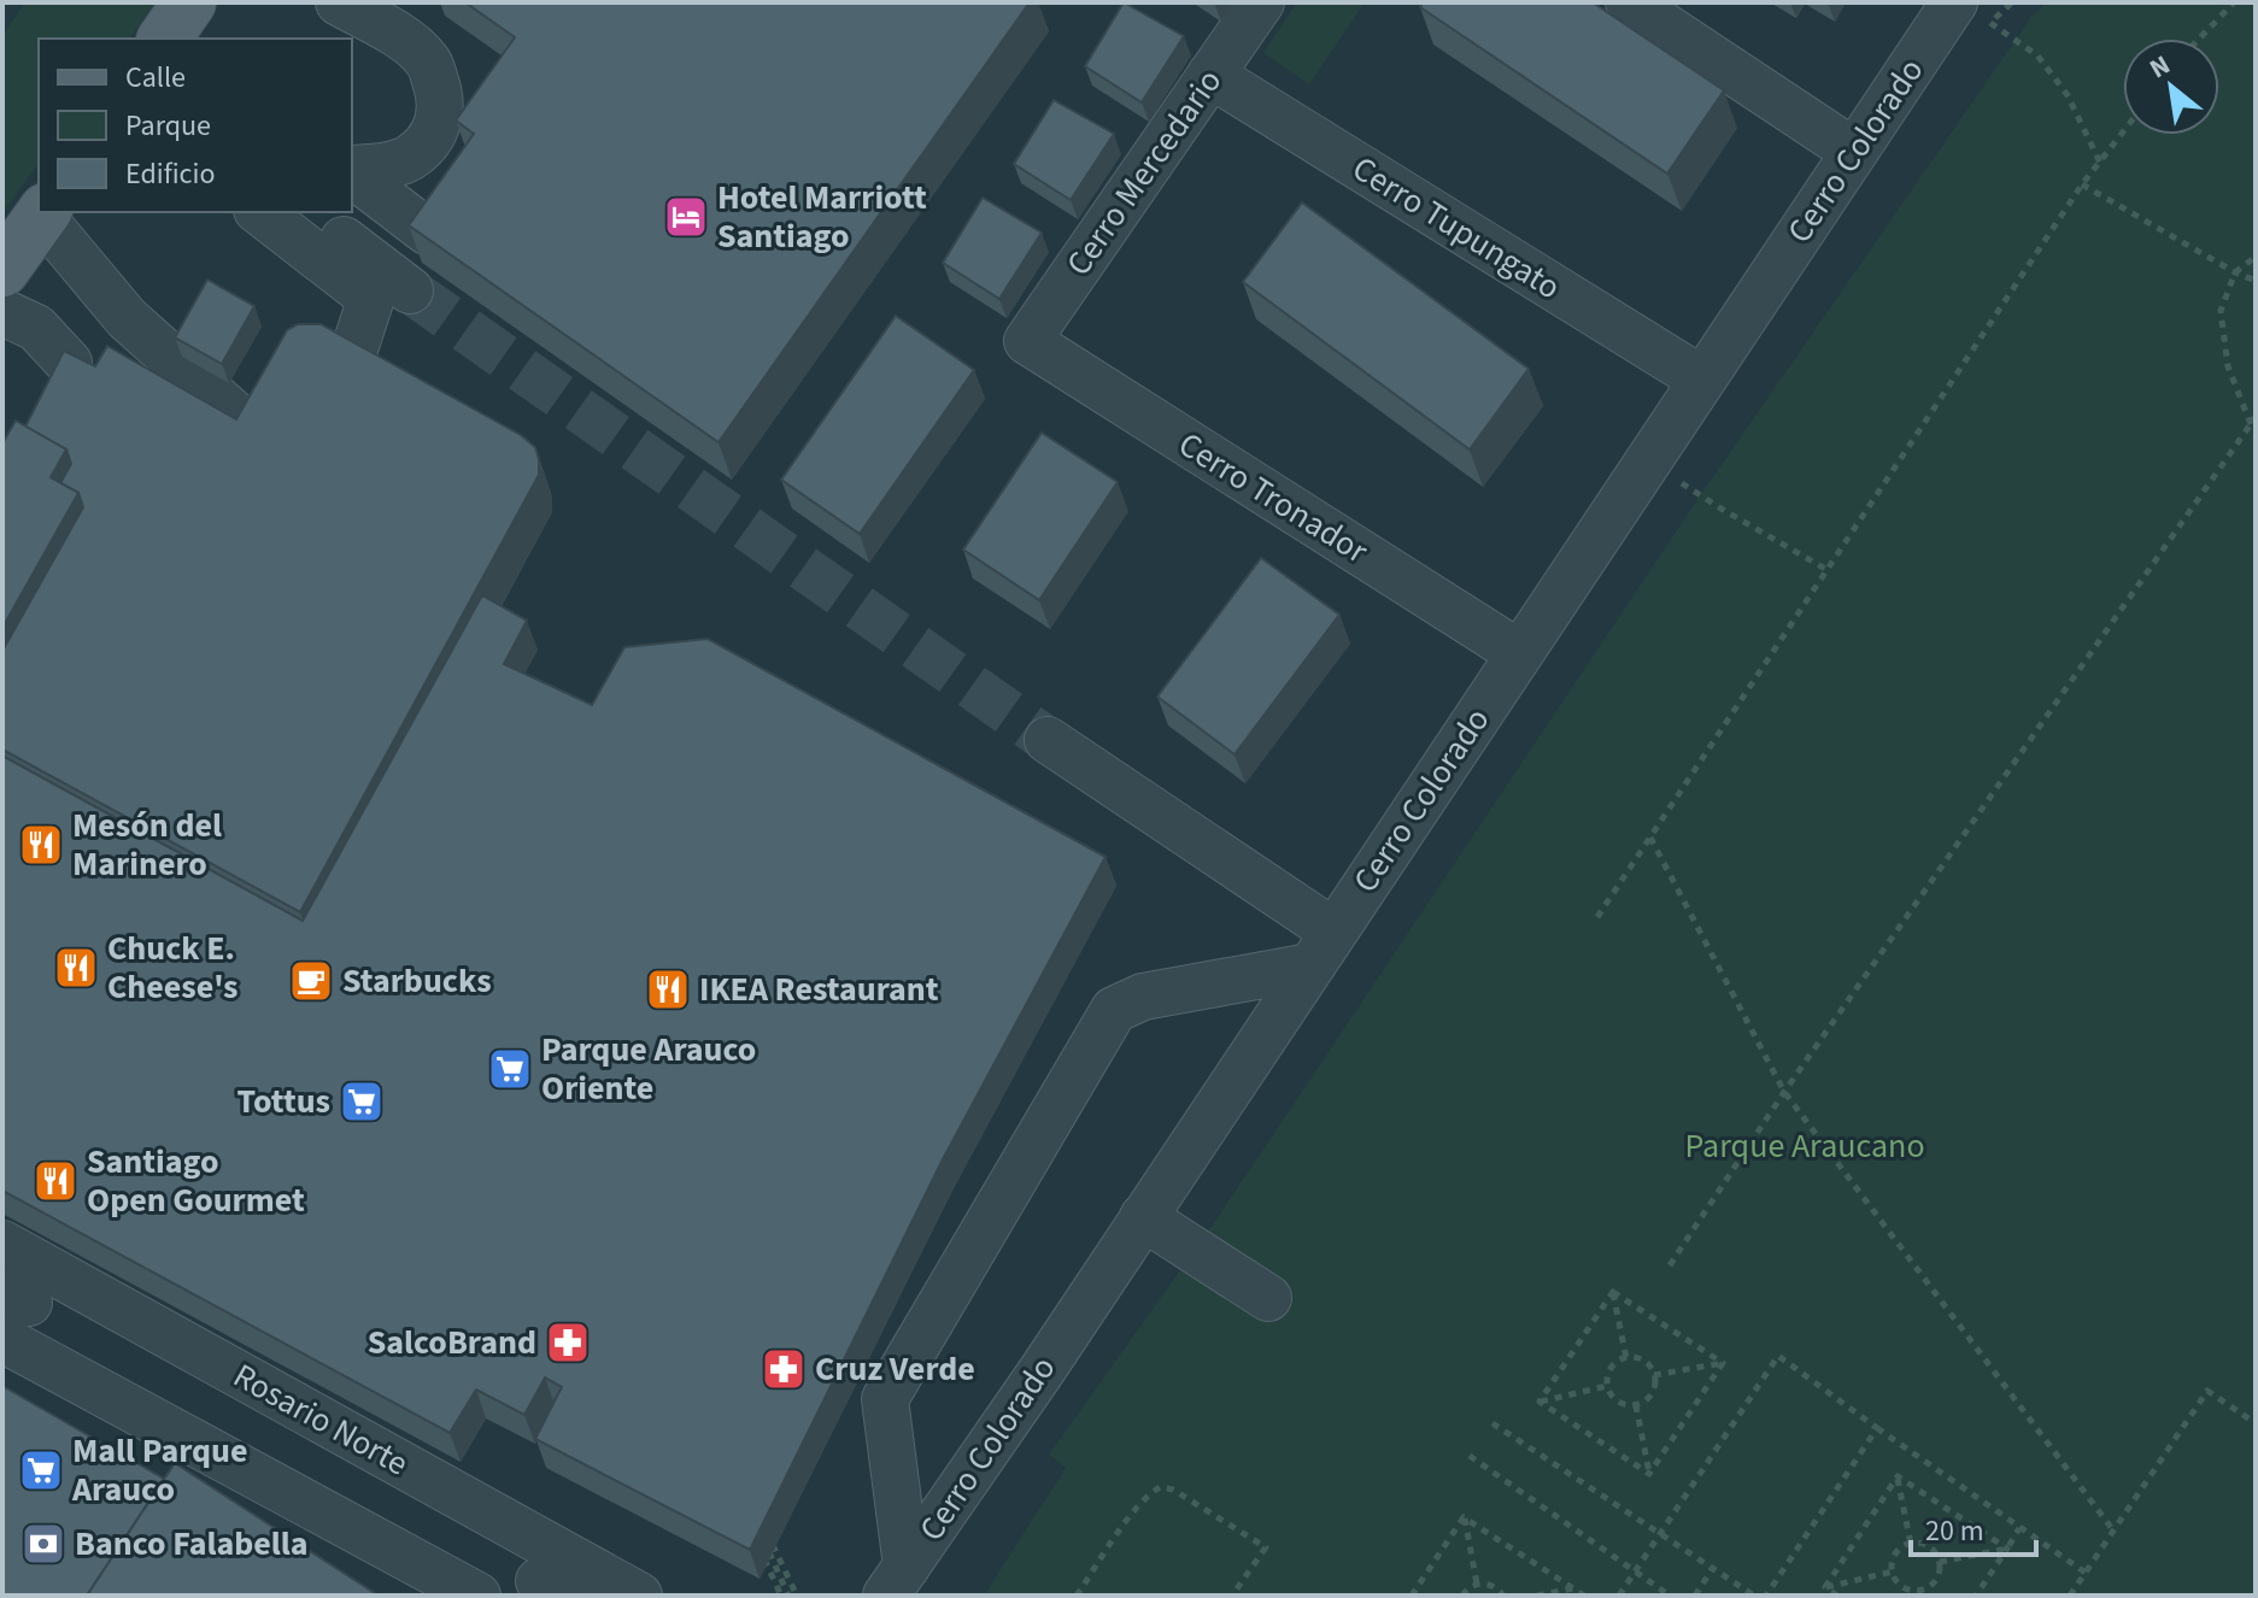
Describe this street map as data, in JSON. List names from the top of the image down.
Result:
{
  "streets": {
    "street": [
      "Cerro Colorado",
      "Cerro Mercedario",
      "Cerro Tupungato",
      "Cerro Tronador",
      "Rosario Norte"
    ]
  },
  "crossings": [
    ["Cerro Colorado", "Cerro Tupungato"],
    ["Cerro Colorado", "Cerro Tronador"],
    ["Cerro Mercedario", "Cerro Tupungato"],
    ["Cerro Mercedario", "Cerro Tronador"]
  ],
  "parks": ["Parque Araucano"],
  "places": {
    "hotel": ["Hotel Marriott Santiago"],
    "restaurant": [
      "Mesón del Marinero",
      "Chuck E. Cheese's",
      "IKEA Restaurant",
      "Santiago Open Gourmet"
    ],
    "cafe": ["Starbucks"],
    "supermarket": ["Parque Arauco Oriente", "Tottus", "Mall Parque Arauco"],
    "pharmacy": ["SalcoBrand", "Cruz Verde"],
    "bank": ["Banco Falabella"]
  },
  "legend": ["Calle", "Parque", "Edificio"],
  "scale_bar": "20 m",
  "north": "top left"
}
